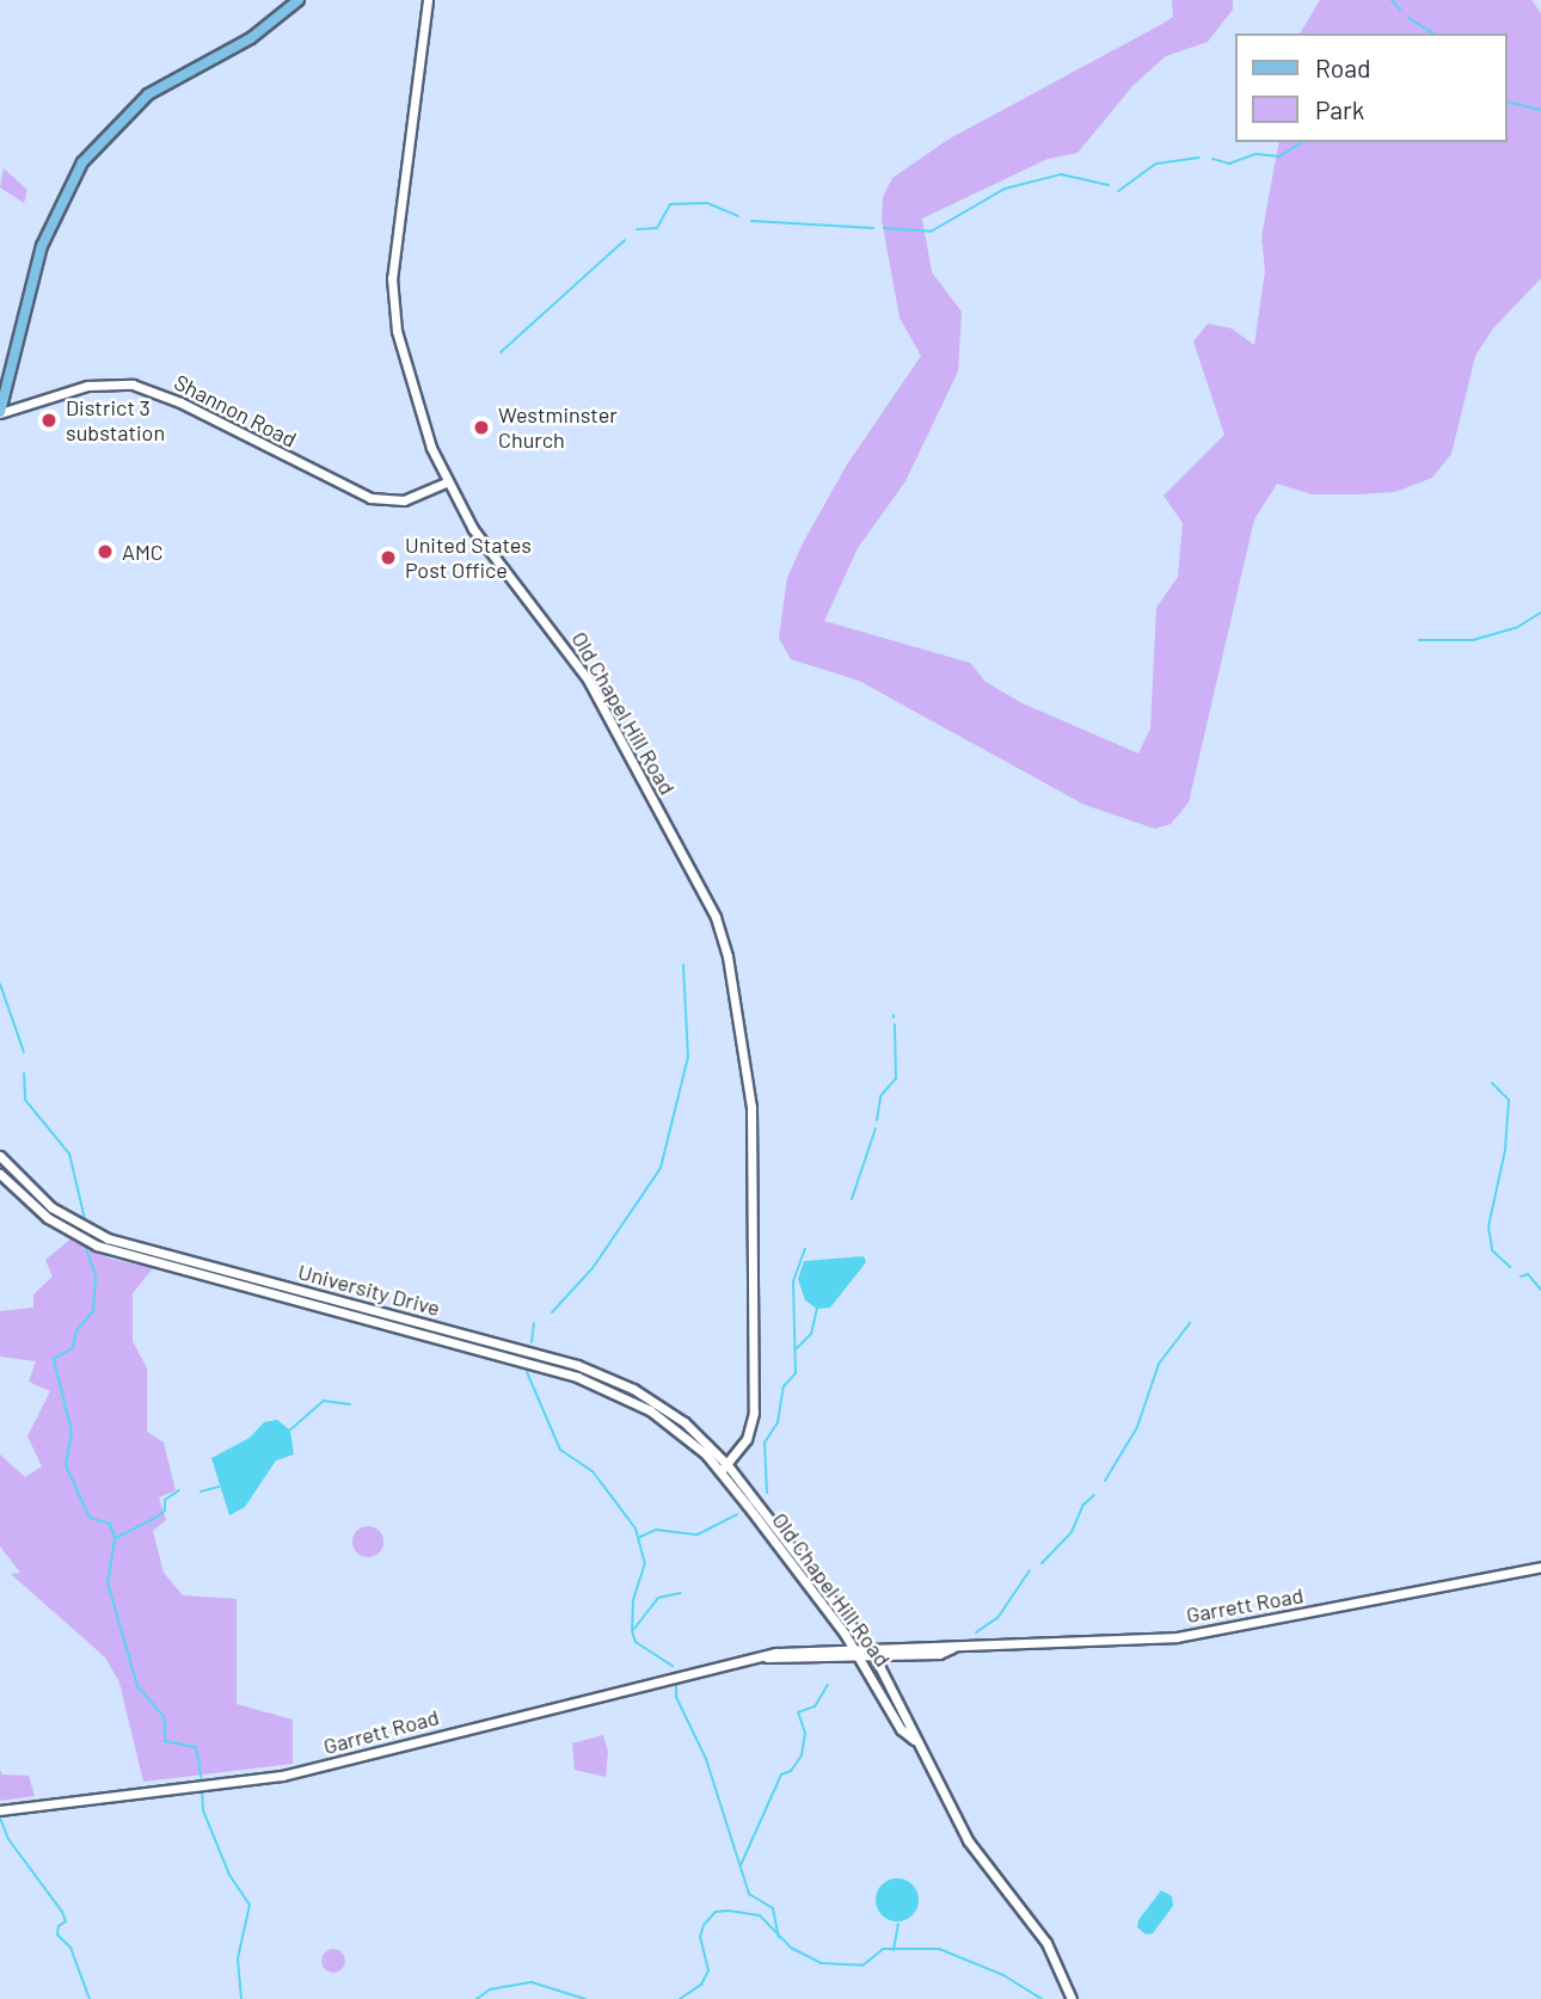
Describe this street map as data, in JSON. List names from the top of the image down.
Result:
{
  "streets": {
    "street": [
      "Shannon Road",
      "Old Chapel Hill Road",
      "University Drive",
      "Garrett Road"
    ]
  },
  "crossings": [
    ["Shannon Road", "Old Chapel Hill Road"],
    ["Old Chapel Hill Road", "University Drive"],
    ["Old Chapel Hill Road", "Garrett Road"]
  ],
  "places": [
    "District 3 substation",
    "Westminster Church",
    "AMC",
    "United States Post Office"
  ],
  "legend": ["Road", "Park"]
}
